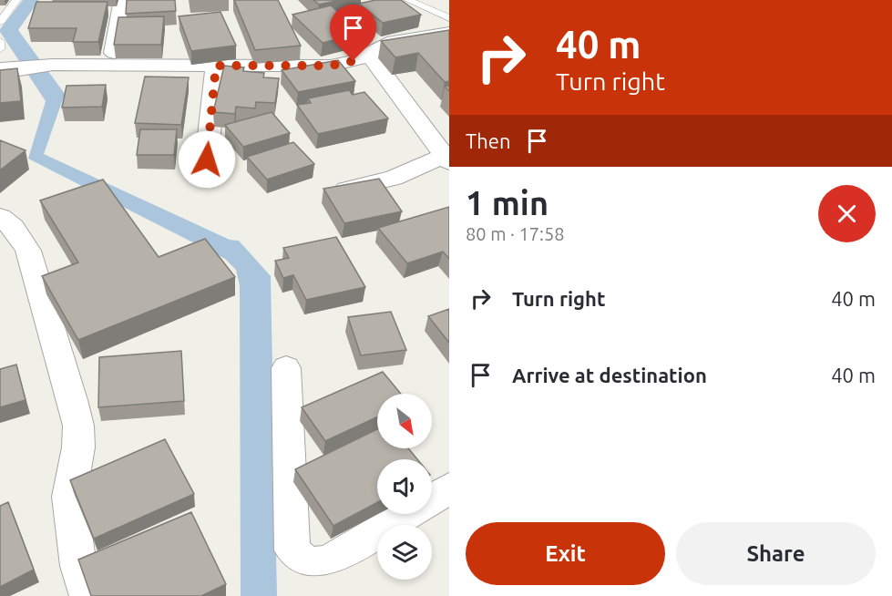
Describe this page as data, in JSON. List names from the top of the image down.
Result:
{
  "north": "bottom right",
  "page": {
    "turn": ["40 m", "Turn right"],
    "then": "Then",
    "heading": ["1 min", "80 m · 17:58"],
    "list": [
      {
        "name": "Turn right",
        "value": "40 m"
      },
      {
        "name": "Arrive at destination",
        "value": "40 m"
      }
    ],
    "buttons": ["Exit", "Share"]
  }
}
